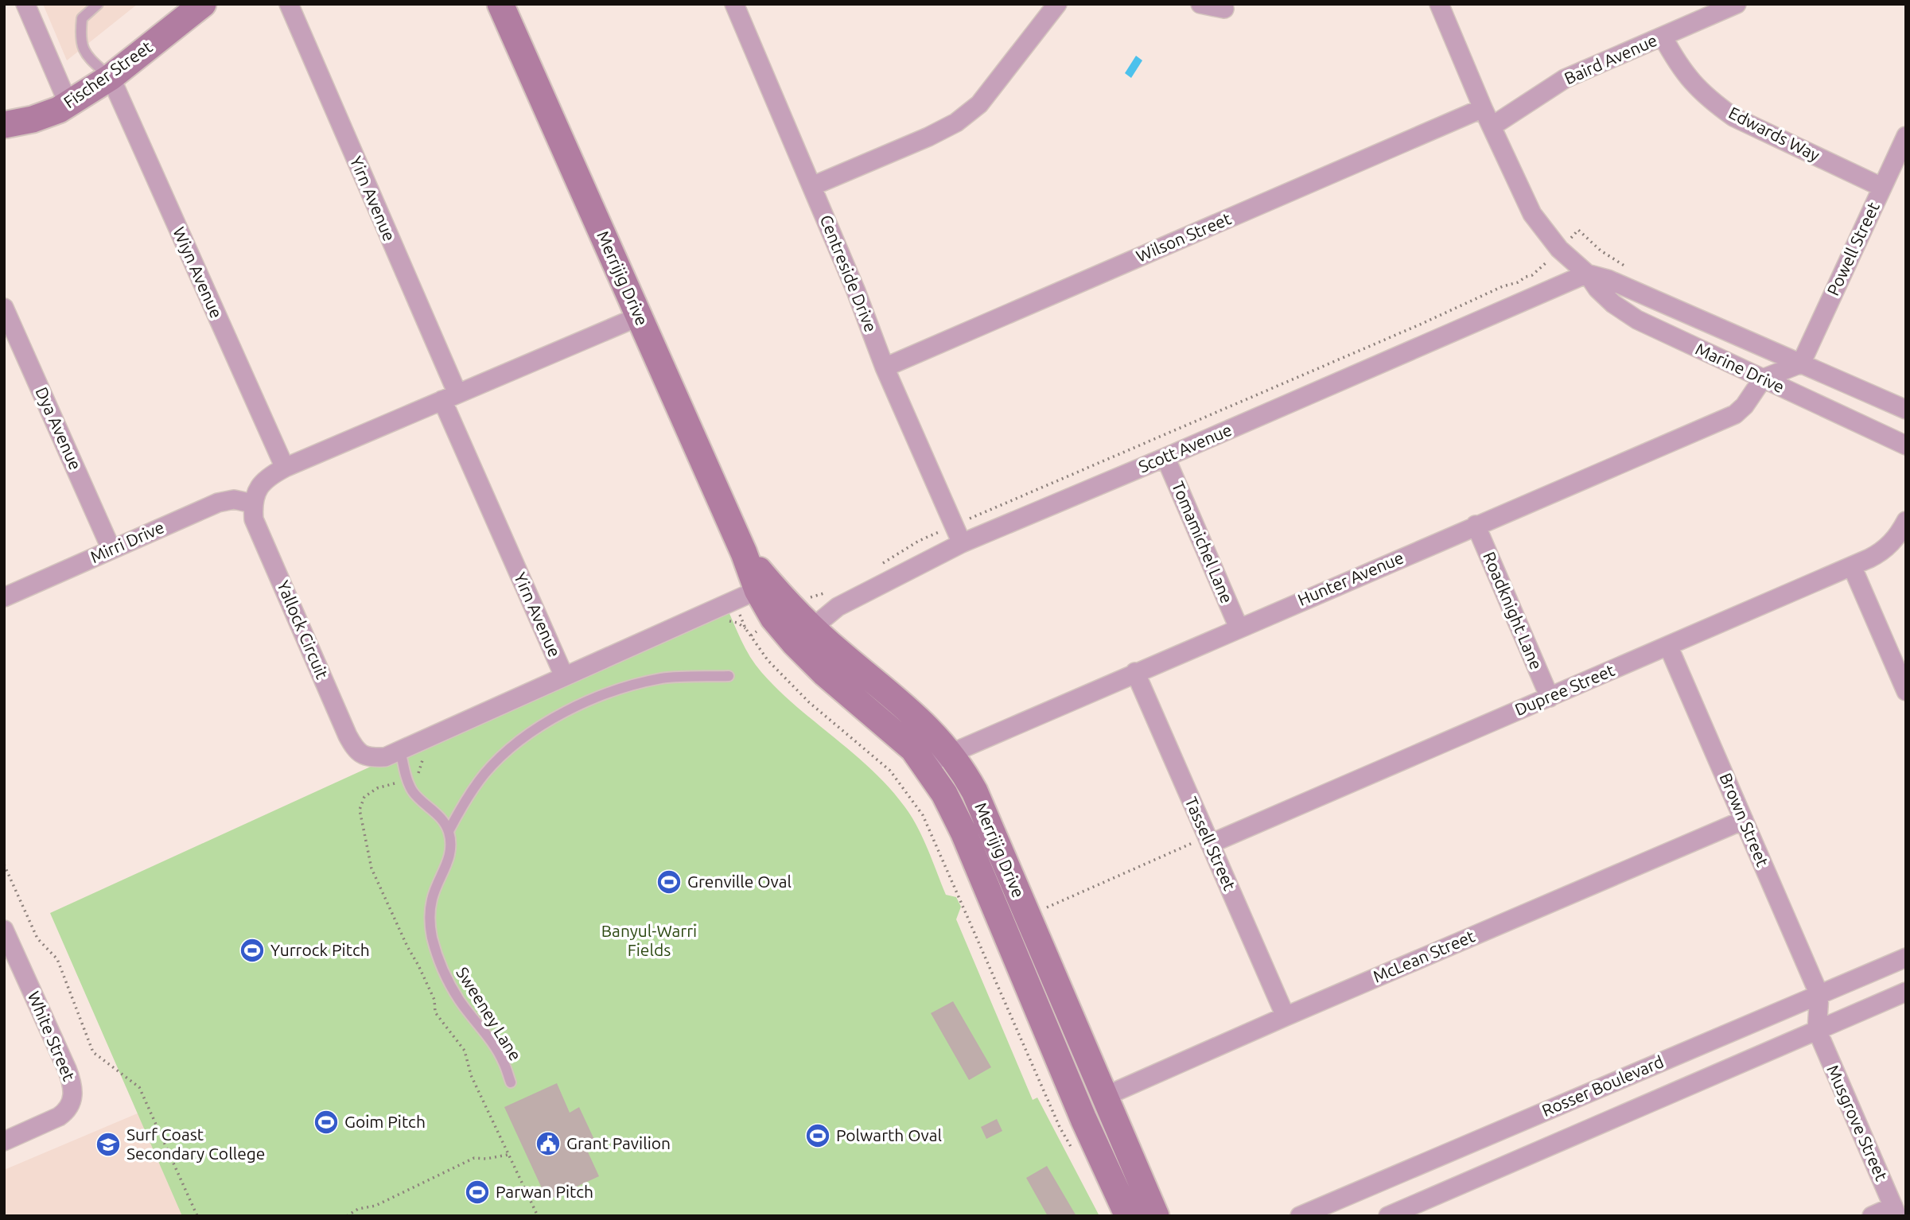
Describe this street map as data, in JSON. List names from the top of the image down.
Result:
{
  "streets": {
    "street": [
      "Baird Avenue",
      "Fischer Street",
      "Edwards Way",
      "Yirn Avenue",
      "Wilson Street",
      "Powell Street",
      "Wiyn Avenue",
      "Centreside Drive",
      "Merrijig Drive",
      "Marine Drive",
      "Dya Avenue",
      "Scott Avenue",
      "Mirri Drive",
      "Tomamichel Lane",
      "Hunter Avenue",
      "Roadknight Lane",
      "Yallock Circuit",
      "Dupree Street",
      "Brown Street",
      "Tassell Street",
      "McLean Street",
      "White Street",
      "Rosser Boulevard",
      "Musgrove Street"
    ],
    "lane": ["Sweeney Lane"]
  },
  "crossings": [
    ["Baird Avenue", "Edwards Way"],
    ["Baird Avenue", "Marine Drive"],
    ["Fischer Street", "Wiyn Avenue"],
    ["Edwards Way", "Powell Street"],
    ["Yirn Avenue", "Yallock Circuit"],
    ["Wilson Street", "Centreside Drive"],
    ["Wilson Street", "Marine Drive"],
    ["Powell Street", "Marine Drive"],
    ["Centreside Drive", "Scott Avenue"],
    ["Merrijig Drive", "Scott Avenue"],
    ["Merrijig Drive", "Hunter Avenue"],
    ["Merrijig Drive", "Yallock Circuit"],
    ["Merrijig Drive", "McLean Street"],
    ["Marine Drive", "Scott Avenue"],
    ["Marine Drive", "Hunter Avenue"],
    ["Dya Avenue", "Mirri Drive"],
    ["Scott Avenue", "Tomamichel Lane"],
    ["Mirri Drive", "Yallock Circuit"],
    ["Tomamichel Lane", "Hunter Avenue"],
    ["Hunter Avenue", "Roadknight Lane"],
    ["Hunter Avenue", "Tassell Street"],
    ["Roadknight Lane", "Dupree Street"],
    ["Dupree Street", "Brown Street"],
    ["Dupree Street", "Tassell Street"],
    ["Brown Street", "McLean Street"],
    ["Brown Street", "Rosser Boulevard"],
    ["Tassell Street", "McLean Street"],
    ["Rosser Boulevard", "Musgrove Street"]
  ],
  "parks": ["Banyul-Warri Fields"],
  "places": {
    "sports": [
      "Grenville Oval",
      "Yurrock Pitch",
      "Goim Pitch",
      "Polwarth Oval",
      "Parwan Pitch"
    ],
    "public building": ["Grant Pavilion"],
    "school or university": ["Surf Coast Secondary College"]
  }
}
